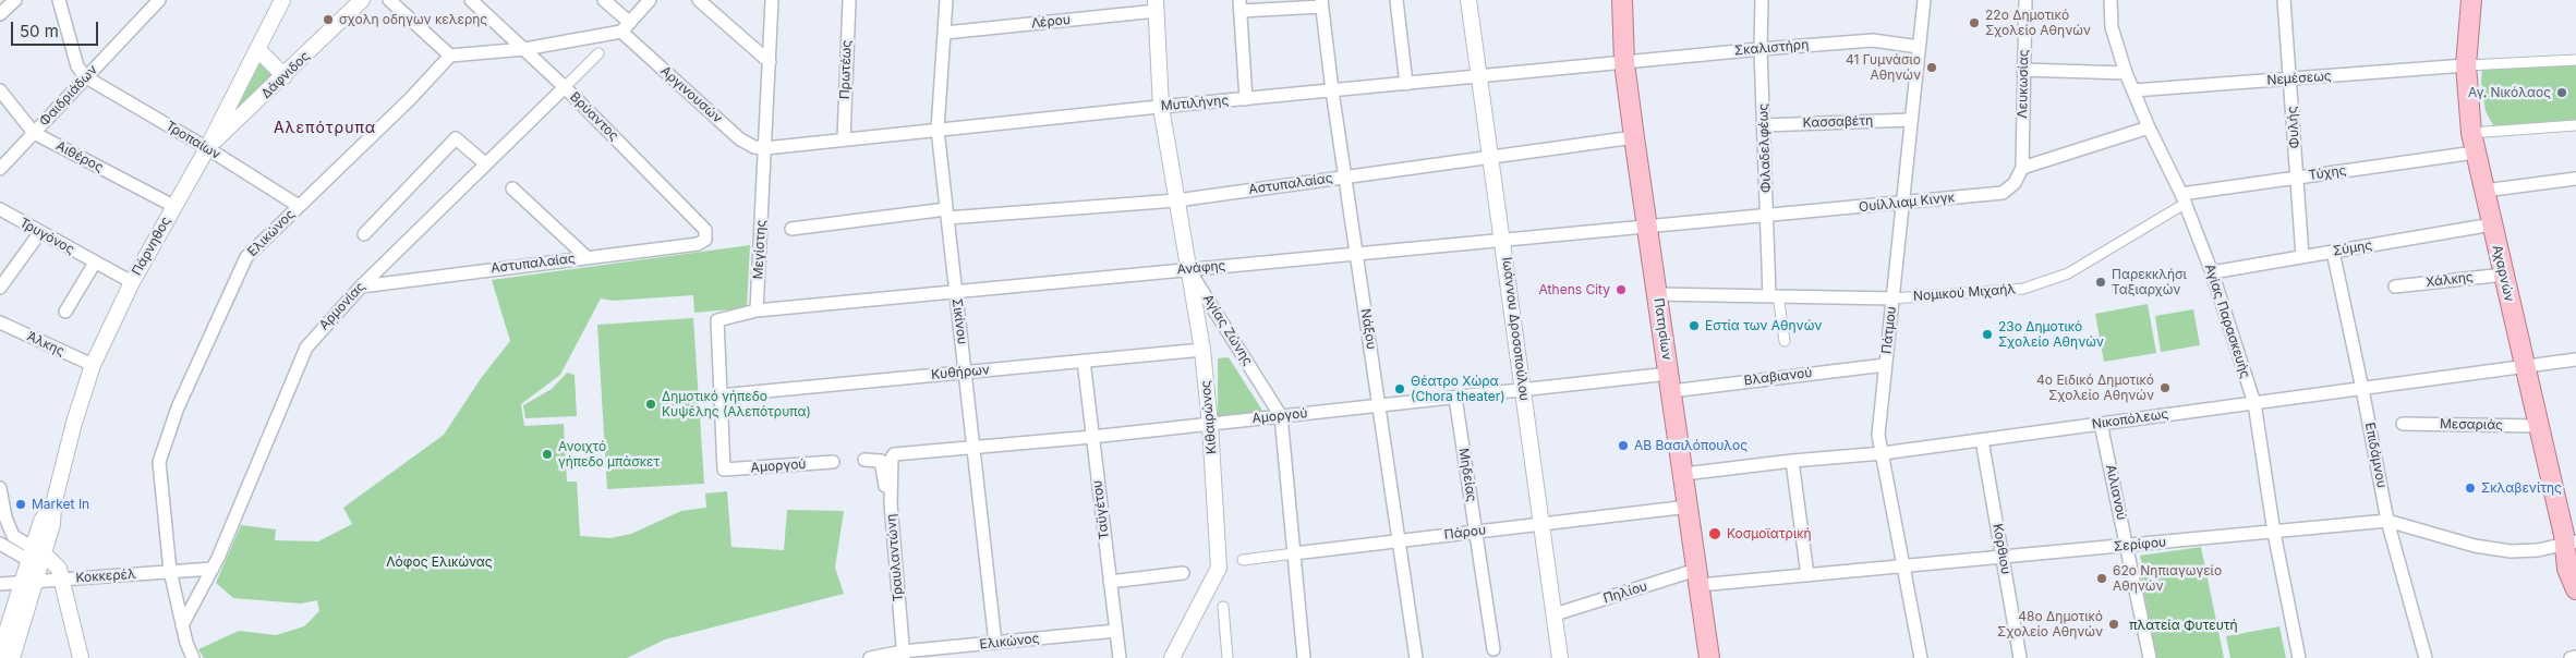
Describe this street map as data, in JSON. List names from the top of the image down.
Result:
{
  "streets": {
    "main road": ["Αχαρνών", "Πατησίων"],
    "street": [
      "Λέρου",
      "Σκαλιστήρη",
      "Πρωτέως",
      "Δάφνιδος",
      "Νεμέσεως",
      "Λευκωσίας",
      "Αργινουσών",
      "Φαιδριάδων",
      "Μυτιλήνης",
      "Βρύαντος",
      "Κασσαβέτη",
      "Φυλής",
      "Τροπαίων",
      "Φιλαδελφέως",
      "Αιθέρος",
      "Τύχης",
      "Αστυπαλαίας",
      "Ουίλλιαμ Κινγκ",
      "Ελικώνος",
      "Τρυγόνος",
      "Πάρνηθος",
      "Σύμης",
      "Μεγίστης",
      "Ανάφης",
      "Χάλκης",
      "Νομικού Μιχαήλ",
      "Αρμονίας",
      "Σικίνου",
      "Αγίας Παρασκευής",
      "Νάξου",
      "Ιωάννου Δροσοπούλου",
      "Αγίας Ζώνης",
      "Πάτμου",
      "Άλκης",
      "Κυθήρων",
      "Βλαβιανού",
      "Αμοργού",
      "Κιθαιρώνος",
      "Νικοπόλεως",
      "Μεσαριάς",
      "Επιδάμνου",
      "Μηδείας",
      "Αιλιανού",
      "Ταϋγέτου",
      "Πάρου",
      "Σερίφου",
      "Κορθιου",
      "Τραυλαντώνη",
      "Κοκκερέλ",
      "Πηλίου"
    ]
  },
  "crossings": [
    ["Λέρου", "Σικίνου"],
    ["Λέρου", "Αγίας Ζώνης"],
    ["Σκαλιστήρη", "Μυτιλήνης"],
    ["Σκαλιστήρη", "Φιλαδελφέως"],
    ["Σκαλιστήρη", "Πατησίων"],
    ["Σκαλιστήρη", "Πάτμου"],
    ["Πρωτέως", "Μυτιλήνης"],
    ["Δάφνιδος", "Τροπαίων"],
    ["Δάφνιδος", "Πάρνηθος"],
    ["Νεμέσεως", "Φυλής"],
    ["Νεμέσεως", "Αχαρνών"],
    ["Νεμέσεως", "Αγίας Παρασκευής"],
    ["Λευκωσίας", "Ουίλλιαμ Κινγκ"],
    ["Αργινουσών", "Μυτιλήνης"],
    ["Αργινουσών", "Μεγίστης"],
    ["Φαιδριάδων", "Τροπαίων"],
    ["Φαιδριάδων", "Αιθέρος"],
    ["Μυτιλήνης", "Μεγίστης"],
    ["Μυτιλήνης", "Σικίνου"],
    ["Μυτιλήνης", "Νάξου"],
    ["Μυτιλήνης", "Ιωάννου Δροσοπούλου"],
    ["Μυτιλήνης", "Πατησίων"],
    ["Μυτιλήνης", "Αγίας Ζώνης"],
    ["Βρύαντος", "Αστυπαλαίας"],
    ["Βρύαντος", "Αρμονίας"],
    ["Κασσαβέτη", "Φιλαδελφέως"],
    ["Κασσαβέτη", "Πάτμου"],
    ["Φυλής", "Τύχης"],
    ["Φυλής", "Σύμης"],
    ["Τροπαίων", "Ελικώνος"],
    ["Τροπαίων", "Πάρνηθος"],
    ["Φιλαδελφέως", "Ουίλλιαμ Κινγκ"],
    ["Φιλαδελφέως", "Νομικού Μιχαήλ"],
    ["Αιθέρος", "Πάρνηθος"],
    ["Τύχης", "Αχαρνών"],
    ["Τύχης", "Νομικού Μιχαήλ"],
    ["Τύχης", "Αγίας Παρασκευής"],
    ["Αστυπαλαίας", "Αρμονίας"],
    ["Αστυπαλαίας", "Σικίνου"],
    ["Αστυπαλαίας", "Νάξου"],
    ["Αστυπαλαίας", "Ιωάννου Δροσοπούλου"],
    ["Αστυπαλαίας", "Πατησίων"],
    ["Αστυπαλαίας", "Αγίας Ζώνης"],
    ["Ουίλλιαμ Κινγκ", "Ανάφης"],
    ["Ουίλλιαμ Κινγκ", "Πατησίων"],
    ["Ουίλλιαμ Κινγκ", "Πάτμου"],
    ["Ελικώνος", "Αρμονίας"],
    ["Ελικώνος", "Σικίνου"],
    ["Ελικώνος", "Ταϋγέτου"],
    ["Ελικώνος", "Τραυλαντώνη"],
    ["Ελικώνος", "Κοκκερέλ"],
    ["Τρυγόνος", "Πάρνηθος"],
    ["Πάρνηθος", "Άλκης"],
    ["Πάρνηθος", "Κοκκερέλ"],
    ["Σύμης", "Αχαρνών"],
    ["Σύμης", "Αγίας Παρασκευής"],
    ["Σύμης", "Επιδάμνου"],
    ["Μεγίστης", "Ανάφης"],
    ["Ανάφης", "Σικίνου"],
    ["Ανάφης", "Νάξου"],
    ["Ανάφης", "Ιωάννου Δροσοπούλου"],
    ["Ανάφης", "Πατησίων"],
    ["Ανάφης", "Αγίας Ζώνης"],
    ["Ανάφης", "Κιθαιρώνος"],
    ["Αχαρνών", "Χάλκης"],
    ["Αχαρνών", "Νικοπόλεως"],
    ["Αχαρνών", "Μεσαριάς"],
    ["Αχαρνών", "Σερίφου"],
    ["Νομικού Μιχαήλ", "Αγίας Παρασκευής"],
    ["Νομικού Μιχαήλ", "Πατησίων"],
    ["Νομικού Μιχαήλ", "Πάτμου"],
    ["Αρμονίας", "Κοκκερέλ"],
    ["Σικίνου", "Κυθήρων"],
    ["Σικίνου", "Αμοργού"],
    ["Αγίας Παρασκευής", "Νικοπόλεως"],
    ["Αγίας Παρασκευής", "Σερίφου"],
    ["Νάξου", "Αμοργού"],
    ["Νάξου", "Πάρου"],
    ["Ιωάννου Δροσοπούλου", "Αμοργού"],
    ["Ιωάννου Δροσοπούλου", "Πάρου"],
    ["Ιωάννου Δροσοπούλου", "Πηλίου"],
    ["Πατησίων", "Βλαβιανού"],
    ["Πατησίων", "Αμοργού"],
    ["Πατησίων", "Νικοπόλεως"],
    ["Πατησίων", "Πάρου"],
    ["Πατησίων", "Σερίφου"],
    ["Πατησίων", "Πηλίου"],
    ["Αγίας Ζώνης", "Αμοργού"],
    ["Αγίας Ζώνης", "Κιθαιρώνος"],
    ["Αγίας Ζώνης", "Πάρου"],
    ["Πάτμου", "Βλαβιανού"],
    ["Πάτμου", "Νικοπόλεως"],
    ["Πάτμου", "Σερίφου"],
    ["Κυθήρων", "Αμοργού"],
    ["Κυθήρων", "Κιθαιρώνος"],
    ["Κυθήρων", "Ταϋγέτου"],
    ["Βλαβιανού", "Αμοργού"],
    ["Αμοργού", "Κιθαιρώνος"],
    ["Αμοργού", "Μηδείας"],
    ["Αμοργού", "Ταϋγέτου"],
    ["Αμοργού", "Τραυλαντώνη"],
    ["Νικοπόλεως", "Επιδάμνου"],
    ["Νικοπόλεως", "Αιλιανού"],
    ["Νικοπόλεως", "Κορθιου"],
    ["Επιδάμνου", "Σερίφου"],
    ["Μηδείας", "Πάρου"],
    ["Αιλιανού", "Σερίφου"],
    ["Σερίφου", "Κορθιου"],
    ["Σερίφου", "Πηλίου"]
  ],
  "districts": ["Αλεπότρυπα"],
  "parks": ["Λόφος Ελικώνας", "πλατεία Φυτευτή"],
  "places": [
    "σχολη οδηγων κελερης",
    "22ο Δημοτικό Σχολείο Αθηνών",
    "41 Γυμνάσιο Αθηνών",
    "Αγ. Νικόλαος",
    "Παρεκκλήσι Ταξιαρχών",
    "Athens City",
    "Εστία των Αθηνών",
    "23ο Δημοτικό Σχολείο Αθηνών",
    "4ο Ειδικό Δημοτικό Σχολείο Αθηνών",
    "Θέατρο Χώρα (Chora theater)",
    "Δημοτικό γήπεδο Κυψέλης (Αλεπότρυπα)",
    "ΑΒ Βασιλόπουλος",
    "Ανοιχτό γήπεδο μπάσκετ",
    "Σκλαβενίτης",
    "Market In",
    "Κοσμοϊατρική",
    "62ο Νηπιαγωγείο Αθηνών",
    "48ο Δημοτικό Σχολείο Αθηνών"
  ],
  "scale_bar": "50 m"
}
